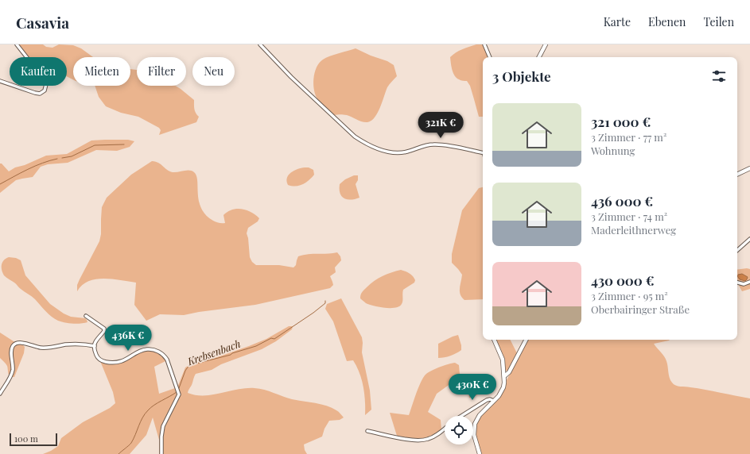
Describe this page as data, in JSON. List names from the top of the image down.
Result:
{
  "water": ["Krebsenbach"],
  "scale_bar": "100 m",
  "page": {
    "header": "Casavia",
    "nav": ["Karte", "Ebenen", "Teilen"],
    "chip": [
      "Kaufen",
      "Mieten",
      "Filter",
      "Neu"
    ],
    "heading": "3 Objekte",
    "list": [
      {
        "name": "321 000 €",
        "note": "3 Zimmer · 77 m² · Wohnung"
      },
      {
        "name": "436 000 €",
        "note": "3 Zimmer · 74 m² · Maderleithnerweg"
      },
      {
        "name": "430 000 €",
        "note": "3 Zimmer · 95 m² · Oberbairinger Straße"
      }
    ],
    "price": ["321K €", "436K €", "430K €"],
    "scale": "100 m"
  }
}
